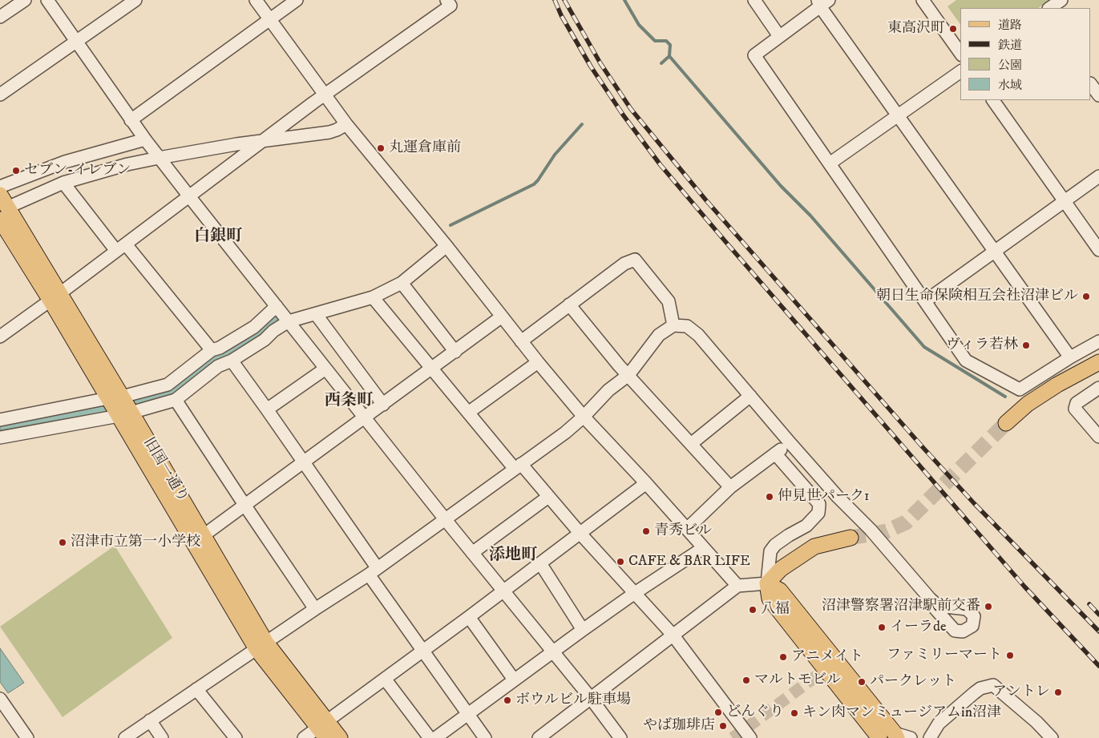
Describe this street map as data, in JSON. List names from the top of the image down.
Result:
{
  "streets": {
    "main road": ["旧国一通り"]
  },
  "districts": ["白銀町", "西条町", "添地町"],
  "places": [
    "東高沢町",
    "丸運倉庫前",
    "セブン-イレブン",
    "朝日生命保険相互会社沼津ビル",
    "ヴィラ若林",
    "仲見世パーク1",
    "青秀ビル",
    "沼津市立第一小学校",
    "CAFE & BAR LIFE",
    "沼津警察署沼津駅前交番",
    "八福",
    "イーラde",
    "ファミリーマート",
    "アニメイト",
    "マルトモビル",
    "パークレット",
    "アントレ",
    "ボウルビル駐車場",
    "どんぐり",
    "キン肉マンミュージアムin沼津",
    "やば珈琲店"
  ],
  "legend": [
    "道路",
    "鉄道",
    "公園",
    "水域"
  ]
}
